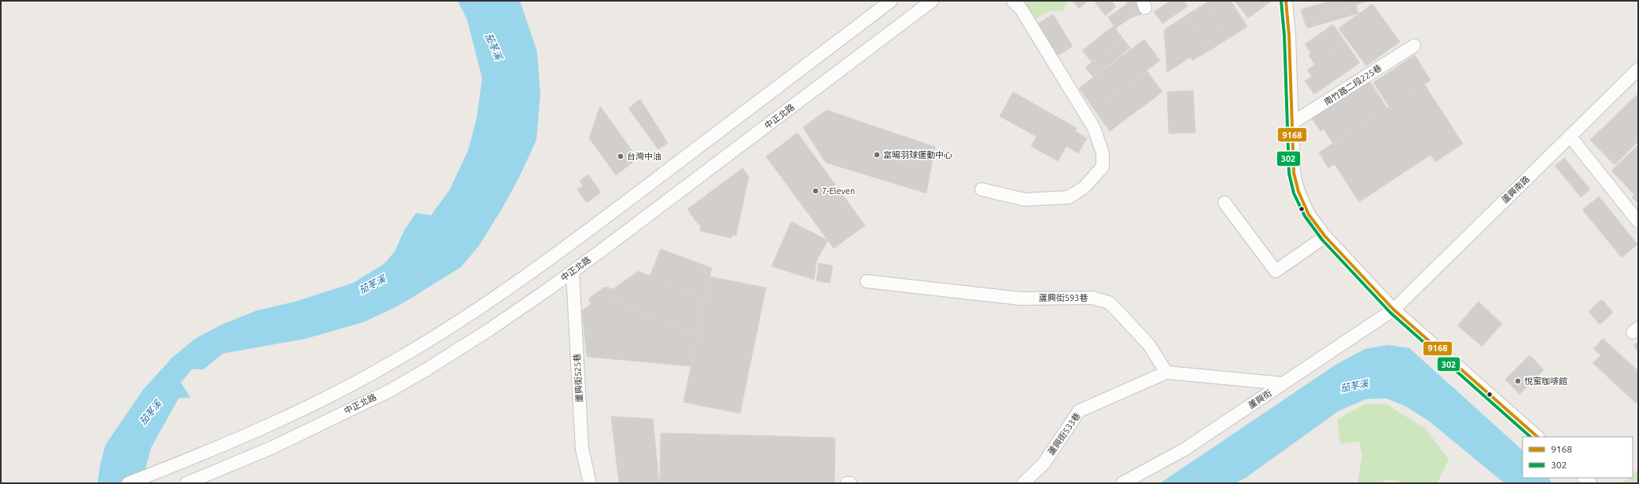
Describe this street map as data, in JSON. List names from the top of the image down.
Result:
{
  "streets": {
    "street": [
      "南竹路二段225巷",
      "中正北路",
      "蘆興南路",
      "蘆興街593巷",
      "蘆興街525巷",
      "蘆興街",
      "蘆興街533巷"
    ]
  },
  "crossings": [
    ["中正北路", "蘆興街525巷"],
    ["蘆興南路", "蘆興街"],
    ["蘆興街593巷", "蘆興街533巷"]
  ],
  "water": ["茄苳溪"],
  "places": [
    "富暘羽球運動中心",
    "台灣中油",
    "7-Eleven",
    "悅蜜咖啡館"
  ],
  "lines": ["transit line 9168", "transit line 302"],
  "legend": ["9168", "302"]
}
